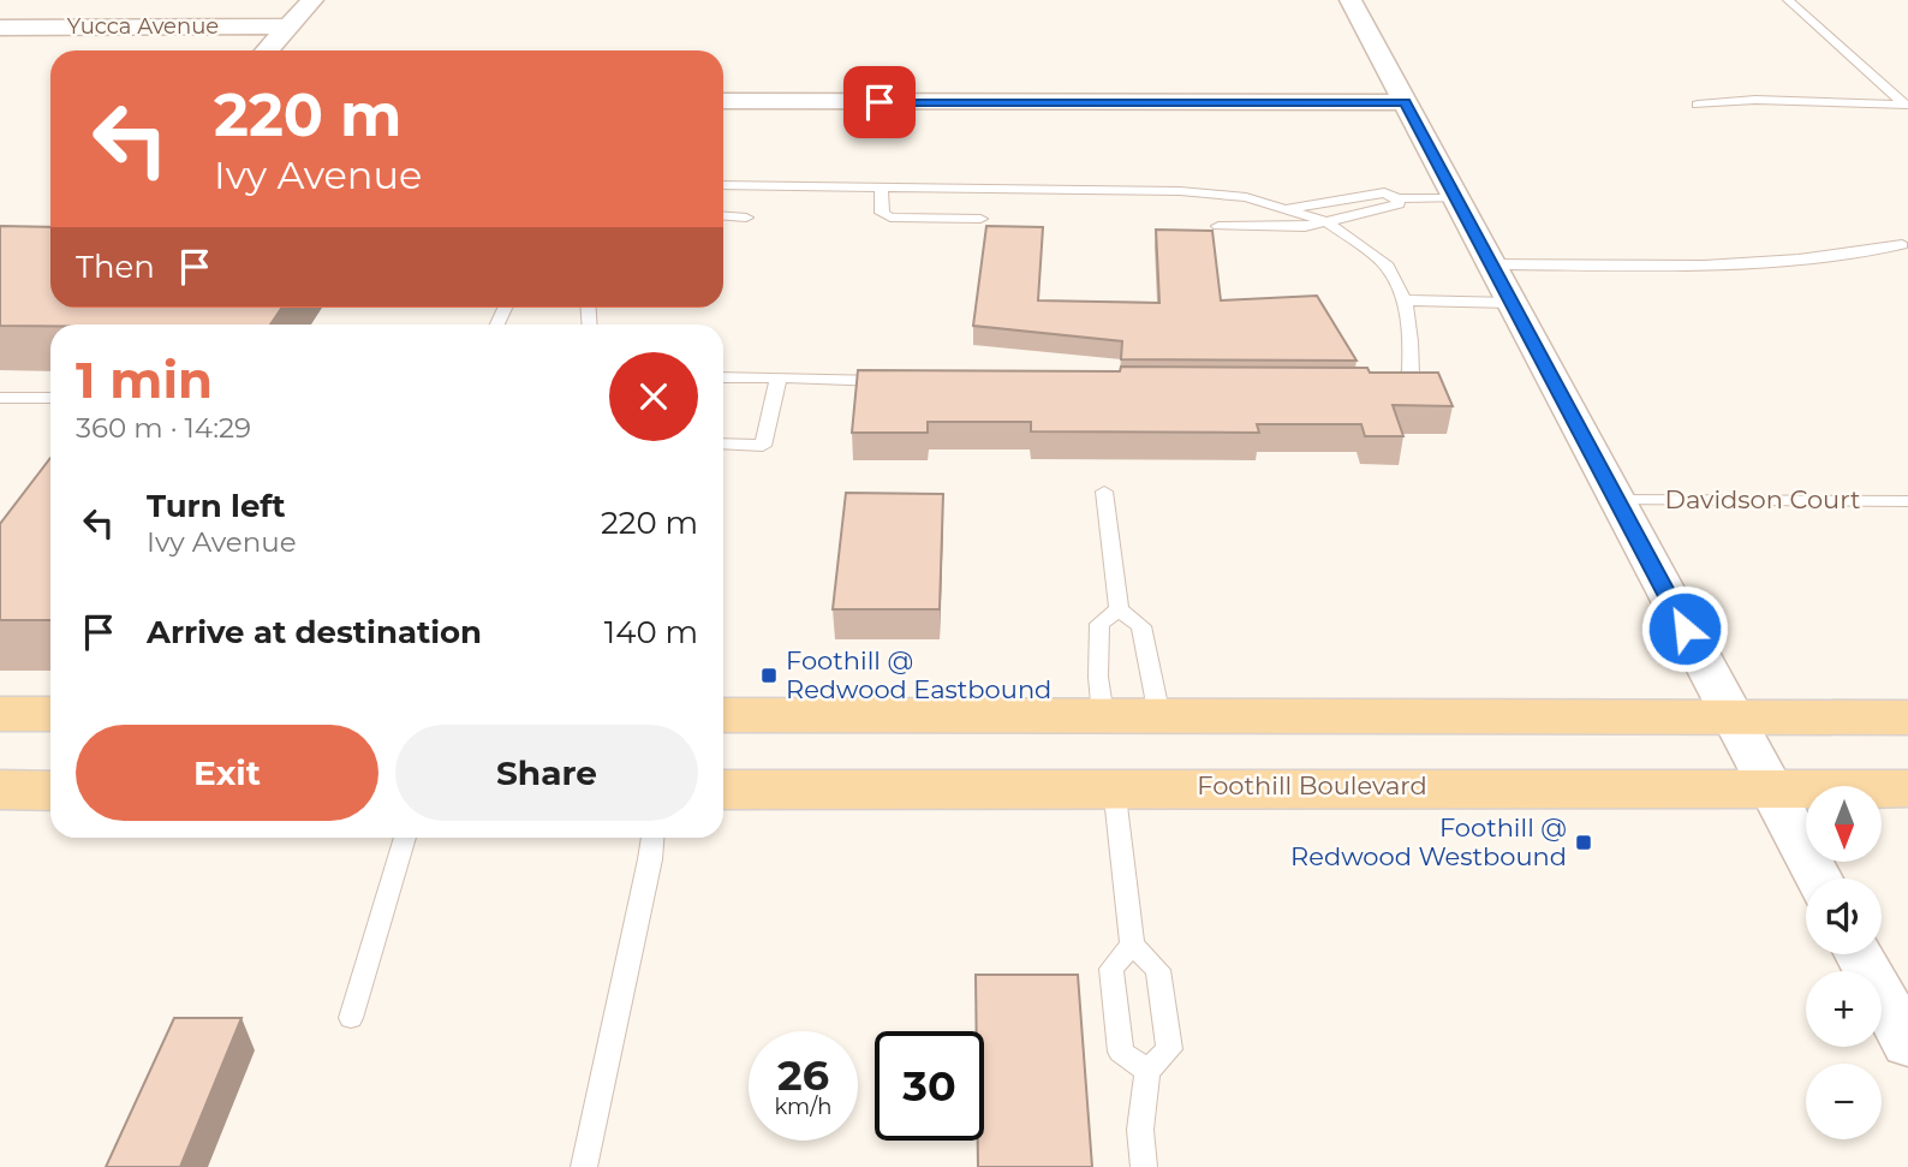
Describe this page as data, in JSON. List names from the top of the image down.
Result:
{
  "streets": {
    "main road": ["Foothill Boulevard"],
    "street": ["Yucca Avenue"],
    "lane": ["Davidson Court"]
  },
  "places": {
    "transit": ["Foothill @ Redwood Eastbound", "Foothill @ Redwood Westbound"]
  },
  "north": "bottom",
  "page": {
    "turn": ["220 m", "Ivy Avenue"],
    "then": "Then",
    "heading": ["1 min", "360 m · 14:29"],
    "list": [
      {
        "name": "Turn left",
        "note": "Ivy Avenue",
        "value": "220 m"
      },
      {
        "name": "Arrive at destination",
        "value": "140 m"
      }
    ],
    "buttons": ["Exit", "Share"],
    "map_buttons": ["+", "−"],
    "speed": "26 km/h",
    "limit": "30"
  }
}
